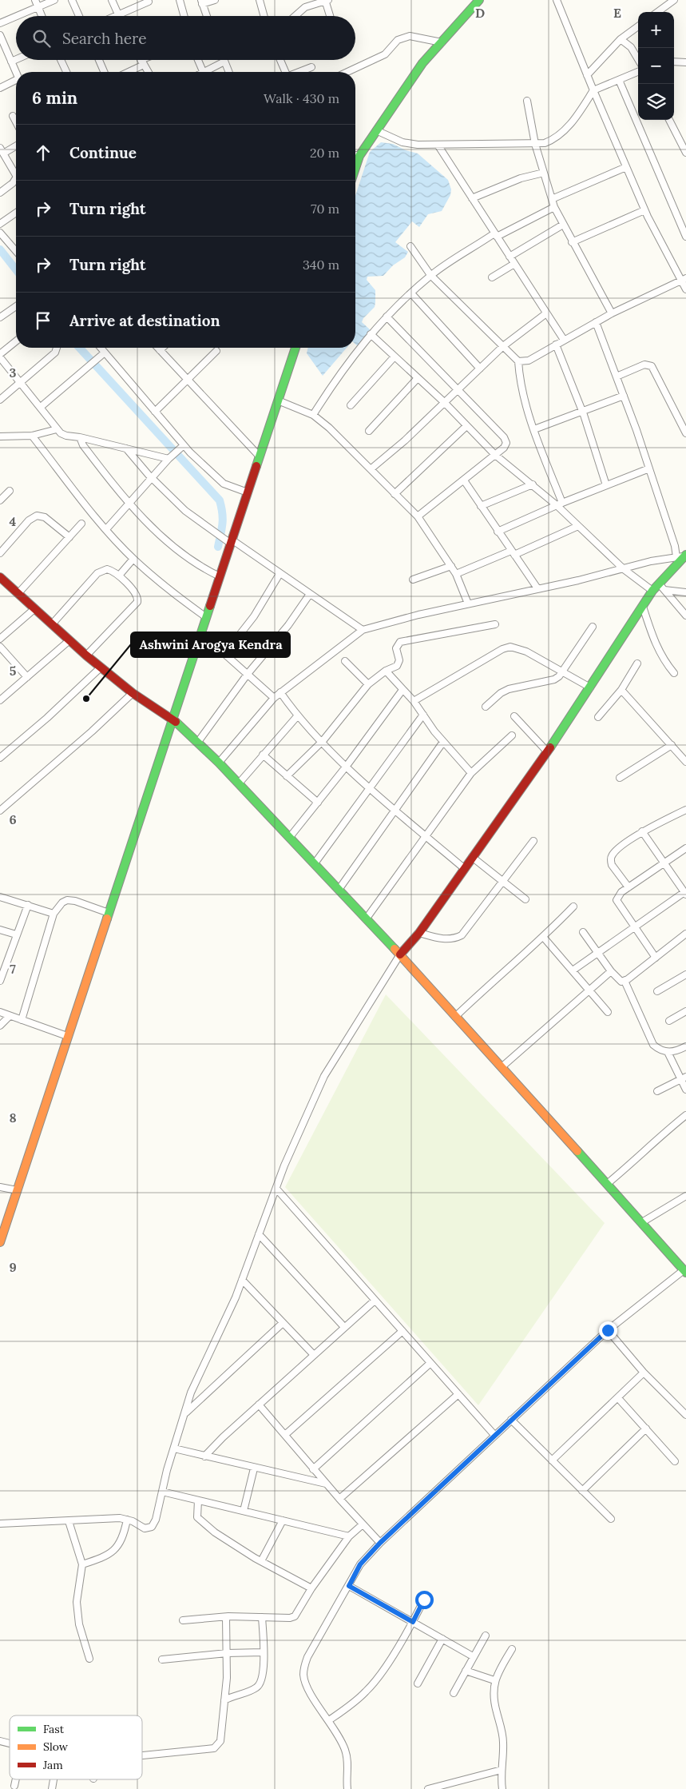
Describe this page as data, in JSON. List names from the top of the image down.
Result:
{
  "places": ["Ashwini Arogya Kendra"],
  "legend": ["Fast", "Slow", "Jam"],
  "page": {
    "map_buttons": ["+", "−"],
    "search": "Search here",
    "heading": ["6 min", "Walk · 430 m"],
    "list": [
      ["Continue", "20 m"],
      ["Turn right", "70 m"],
      ["Turn right", "340 m"],
      "Arrive at destination"
    ]
  },
  "grid": {
    "columns": ["D", "E"],
    "rows": [
      "3",
      "4",
      "5",
      "6",
      "7",
      "8",
      "9"
    ]
  }
}
